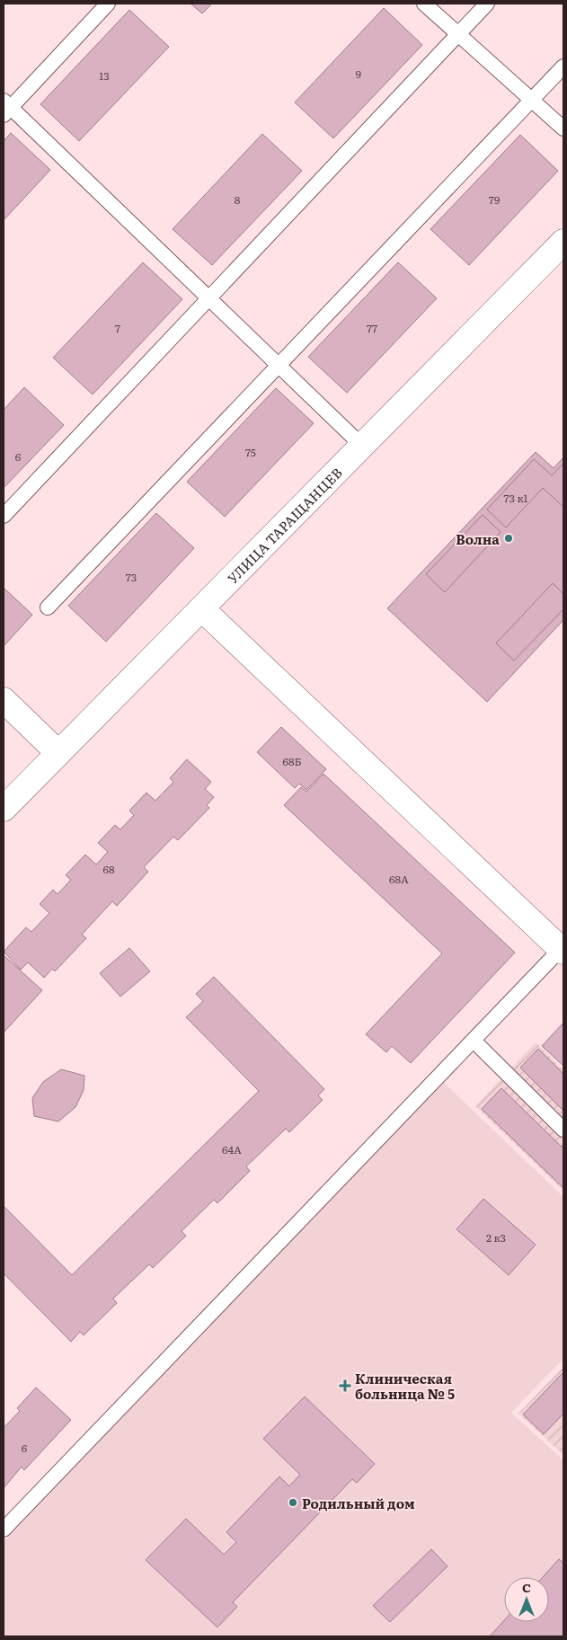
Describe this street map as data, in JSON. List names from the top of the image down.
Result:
{
  "streets": {
    "street": ["УЛИЦА ТАРАЩАНЦЕВ"]
  },
  "places": {
    "other": ["Волна", "Родильный дом"],
    "health": ["Клиническая больница № 5"]
  },
  "house_numbers": [
    "9",
    "13",
    "8",
    "79",
    "7",
    "77",
    "75",
    "6",
    "73 к1",
    "73",
    "68Б",
    "68",
    "68А",
    "64А",
    "2 к3",
    "6"
  ],
  "north": "top"
}
